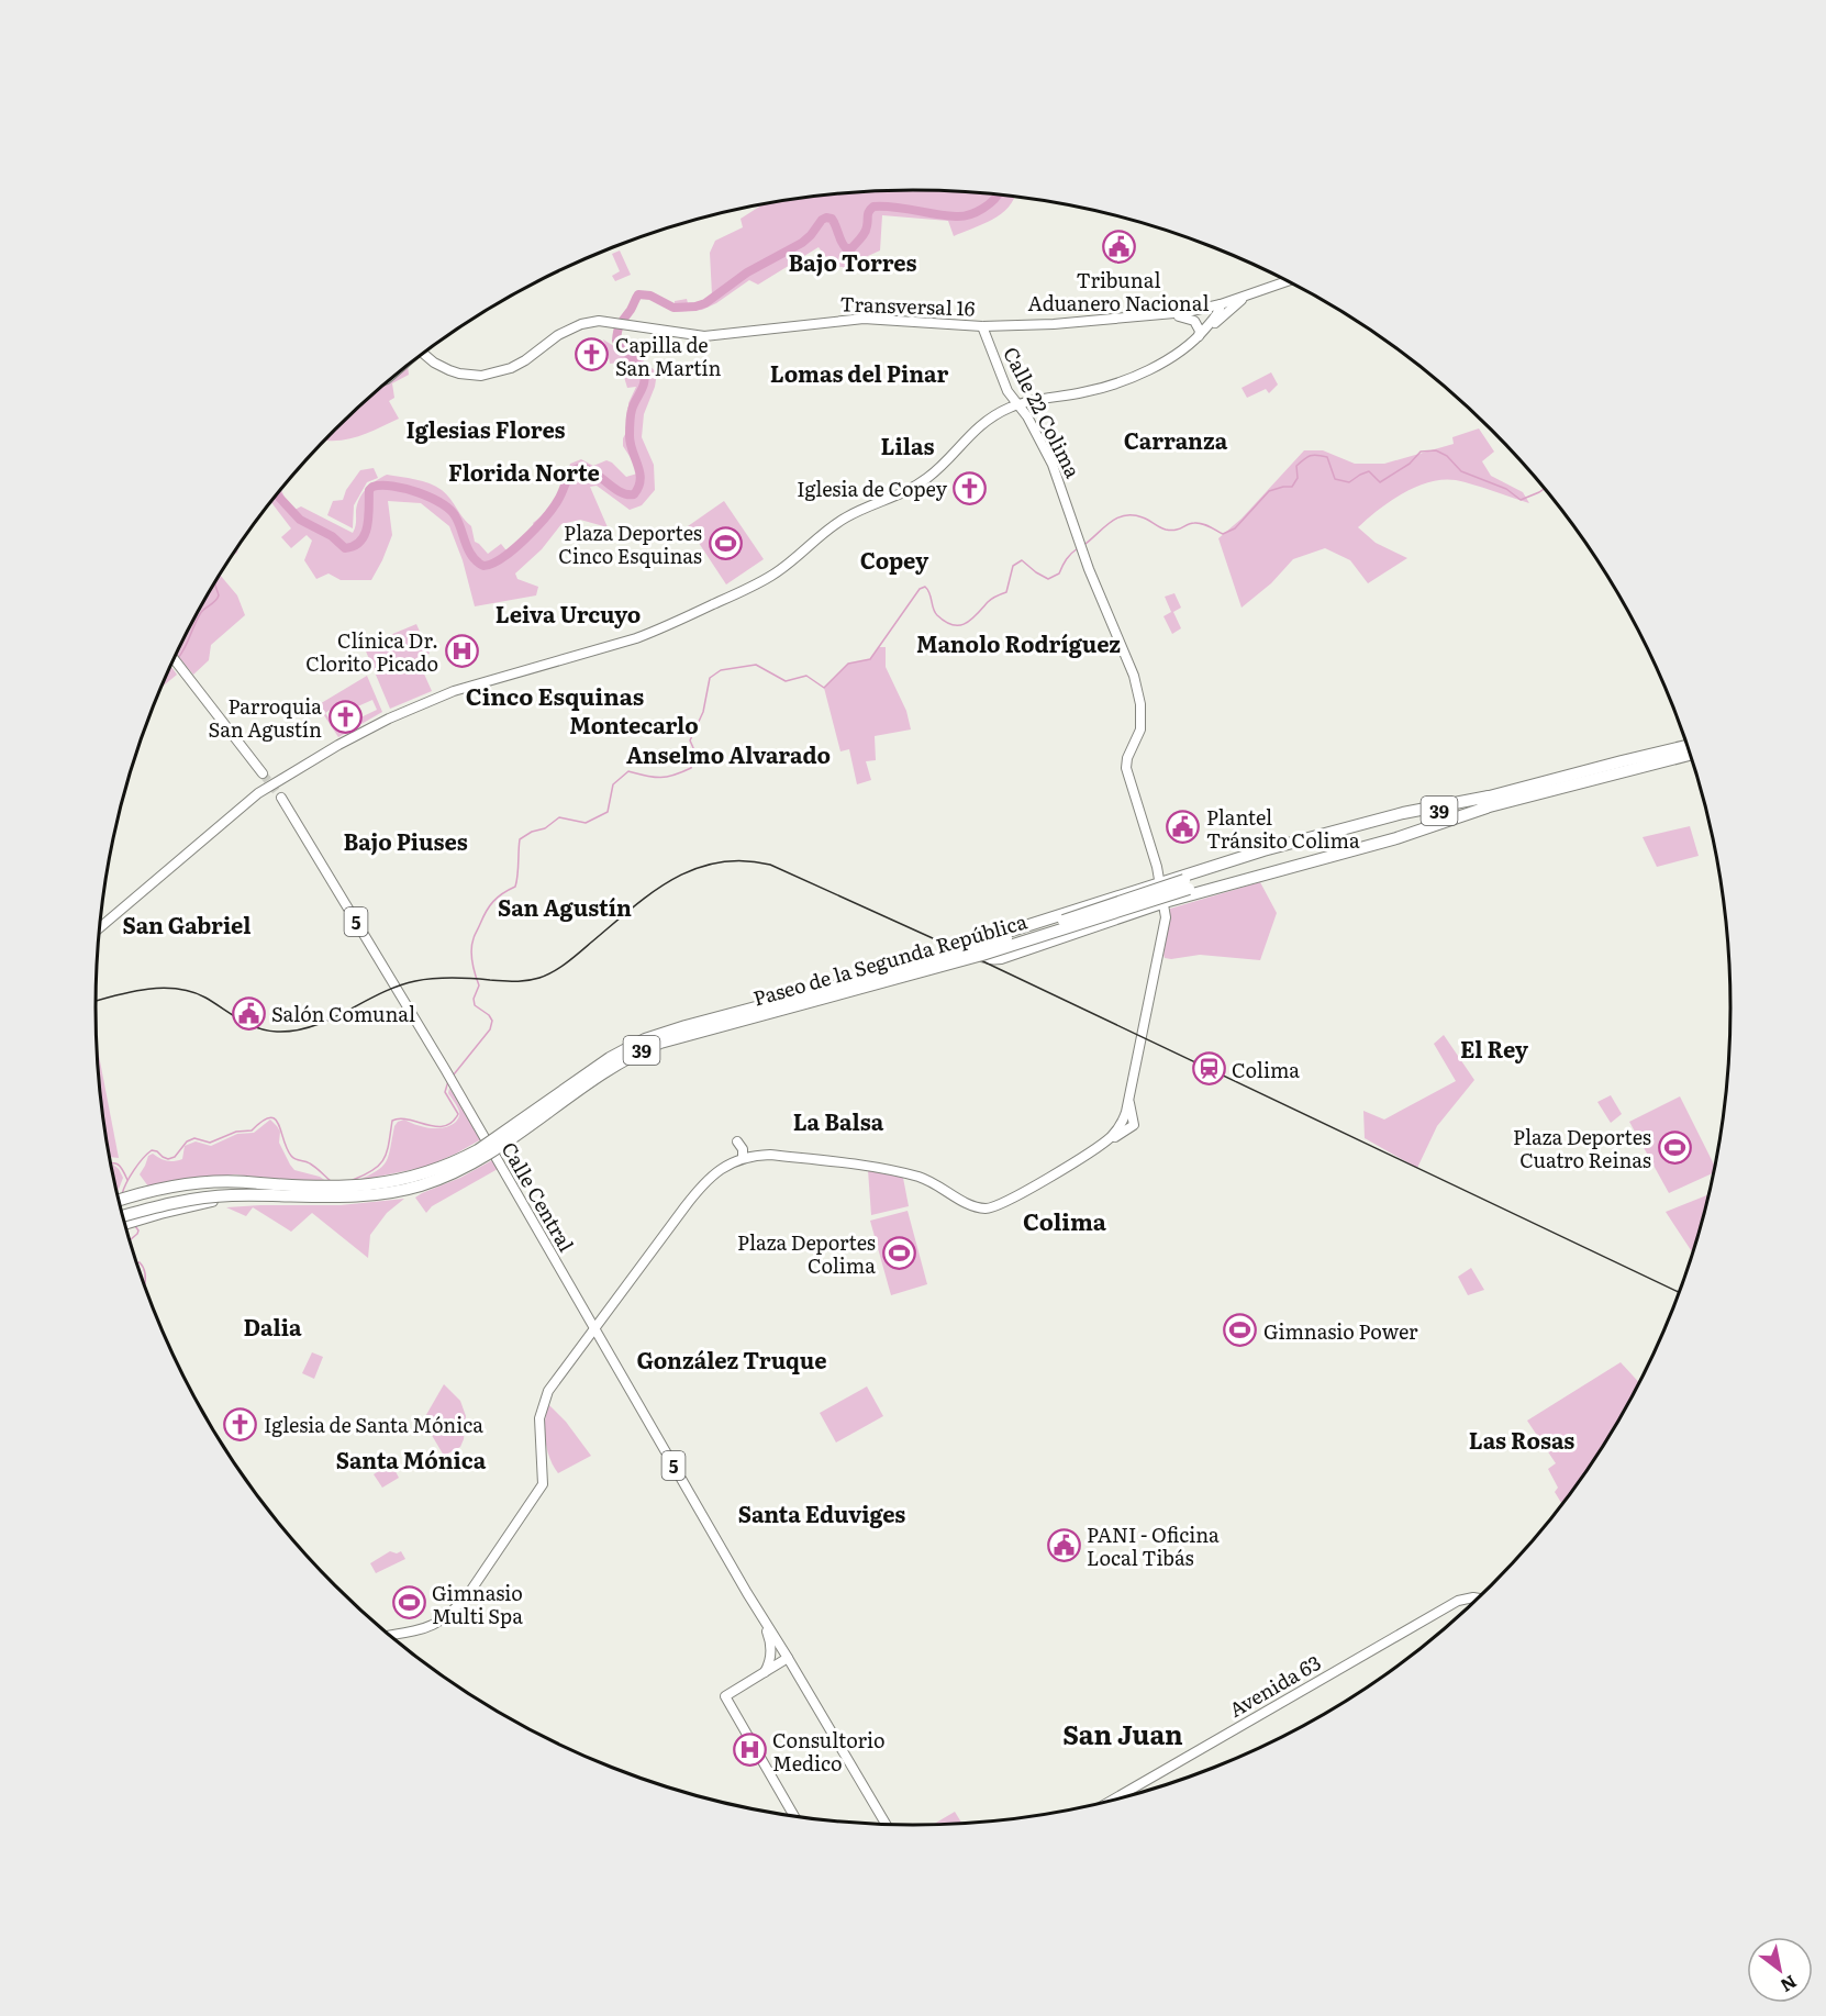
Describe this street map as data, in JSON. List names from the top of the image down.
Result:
{
  "streets": {
    "highway": ["39", "Paseo de la Segunda República"],
    "main road": [
      "Transversal 16",
      "Calle 22 Colima",
      "5",
      "Calle Central",
      "Avenida 63"
    ]
  },
  "crossings": [
    ["Transversal 16", "Calle 22 Colima"]
  ],
  "districts": [
    "Bajo Torres",
    "Lomas del Pinar",
    "Iglesias Flores",
    "Carranza",
    "Lilas",
    "Florida Norte",
    "Copey",
    "Leiva Urcuyo",
    "Manolo Rodríguez",
    "Cinco Esquinas",
    "Montecarlo",
    "Anselmo Alvarado",
    "Bajo Piuses",
    "San Agustín",
    "San Gabriel",
    "El Rey",
    "La Balsa",
    "Colima",
    "Dalia",
    "González Truque",
    "Las Rosas",
    "Santa Mónica",
    "Santa Eduviges",
    "San Juan"
  ],
  "places": {
    "public building": [
      "Tribunal Aduanero Nacional",
      "Plantel Tránsito Colima",
      "Salón Comunal",
      "PANI - Oficina Local Tibás"
    ],
    "church": [
      "Capilla de San Martín",
      "Iglesia de Copey",
      "Parroquia San Agustín",
      "Iglesia de Santa Mónica"
    ],
    "sports": [
      "Plaza Deportes Cinco Esquinas",
      "Plaza Deportes Cuatro Reinas",
      "Plaza Deportes Colima",
      "Gimnasio Power",
      "Gimnasio Multi Spa"
    ],
    "hospital": ["Clínica Dr. Clorito Picado", "Consultorio Medico"],
    "station": ["Colima"]
  },
  "north": "bottom right"
}
